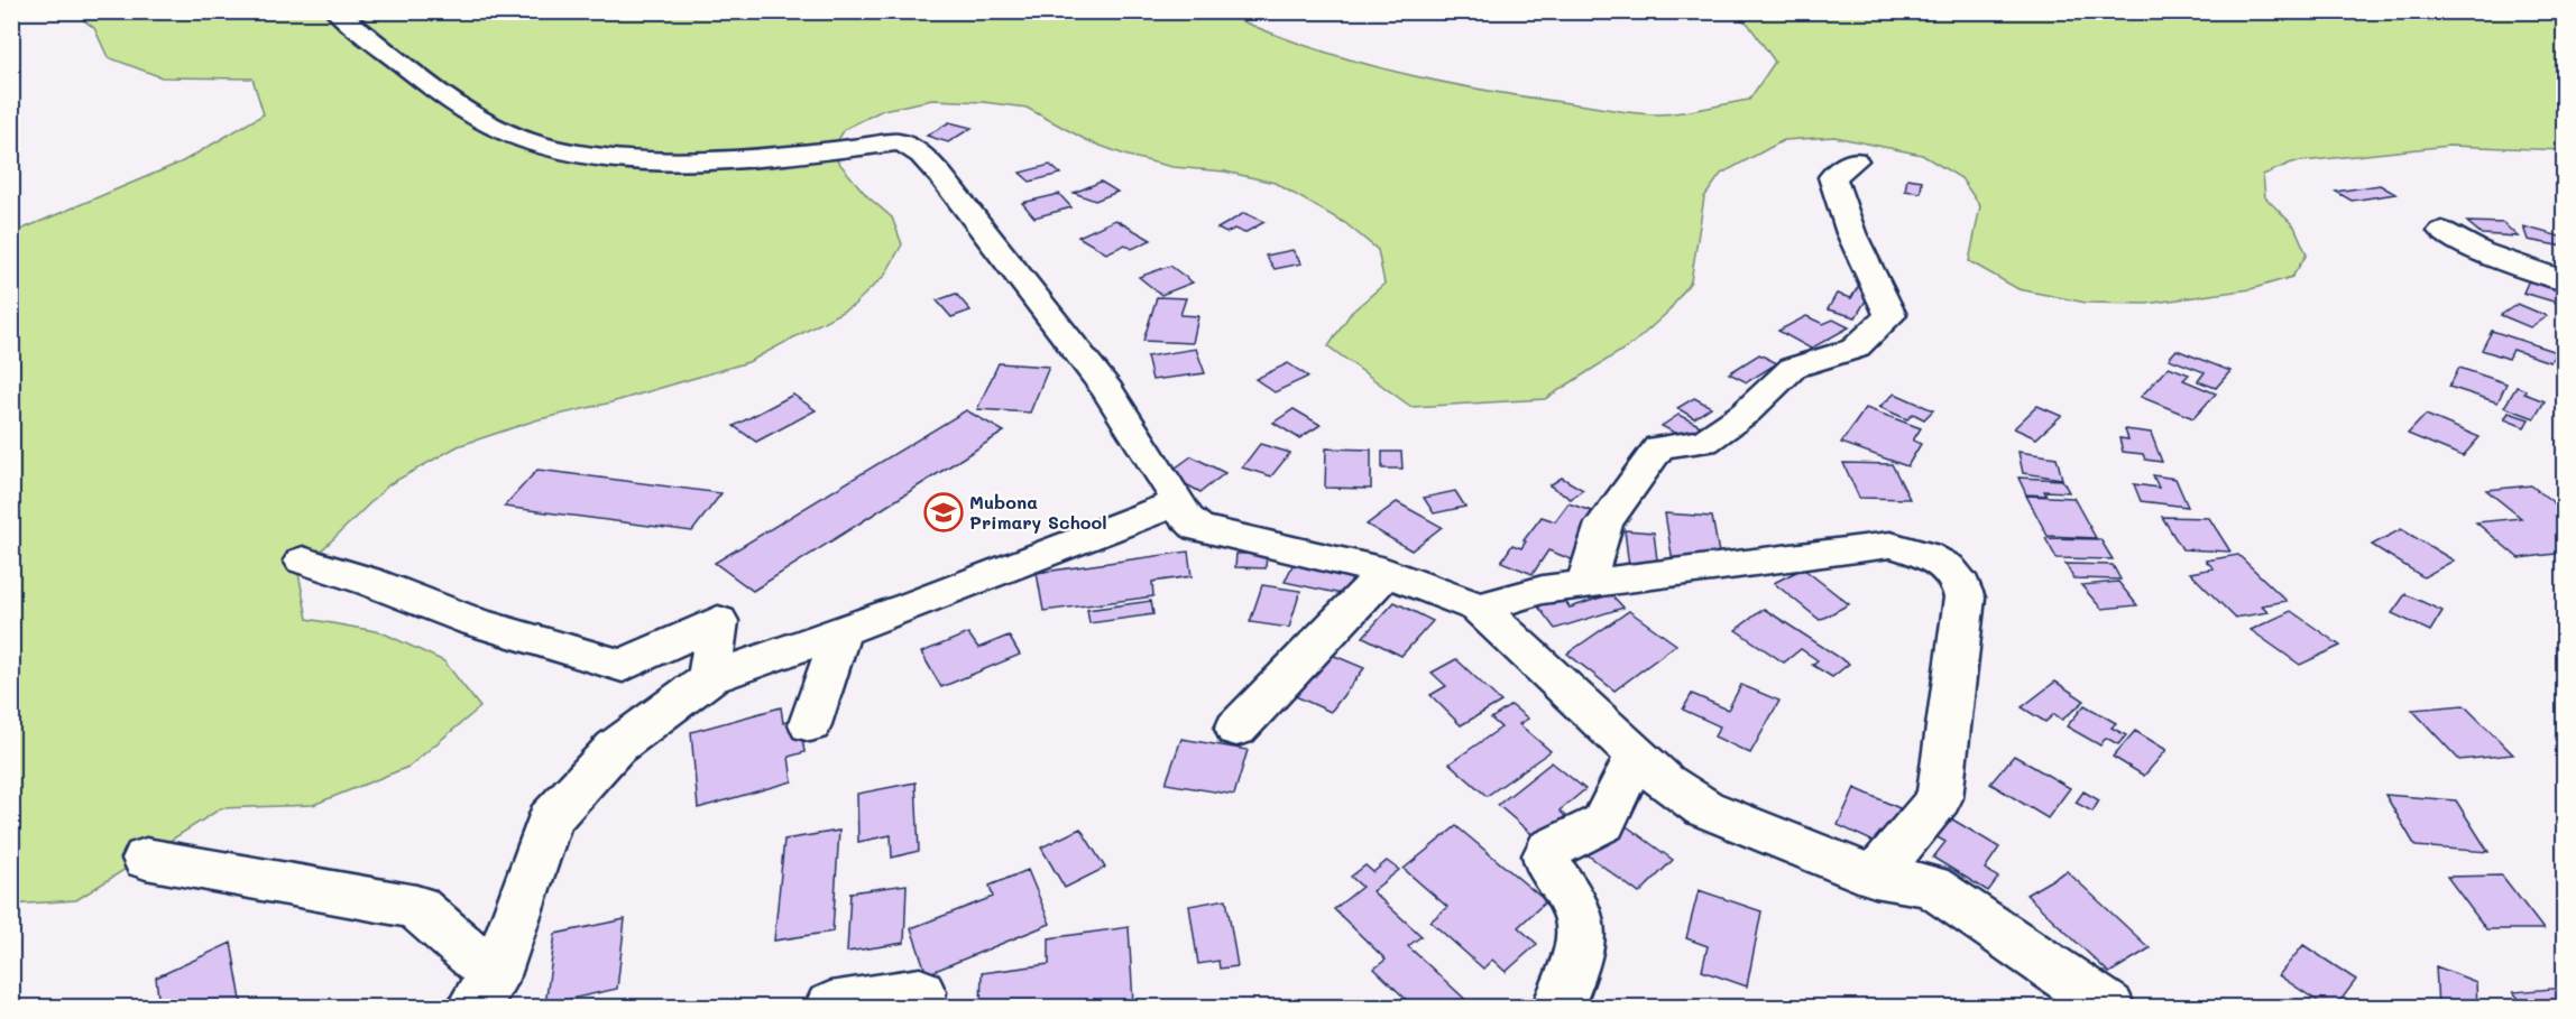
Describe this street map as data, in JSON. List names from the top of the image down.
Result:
{
  "places": {
    "school or university": ["Mubona Primary School"]
  }
}
